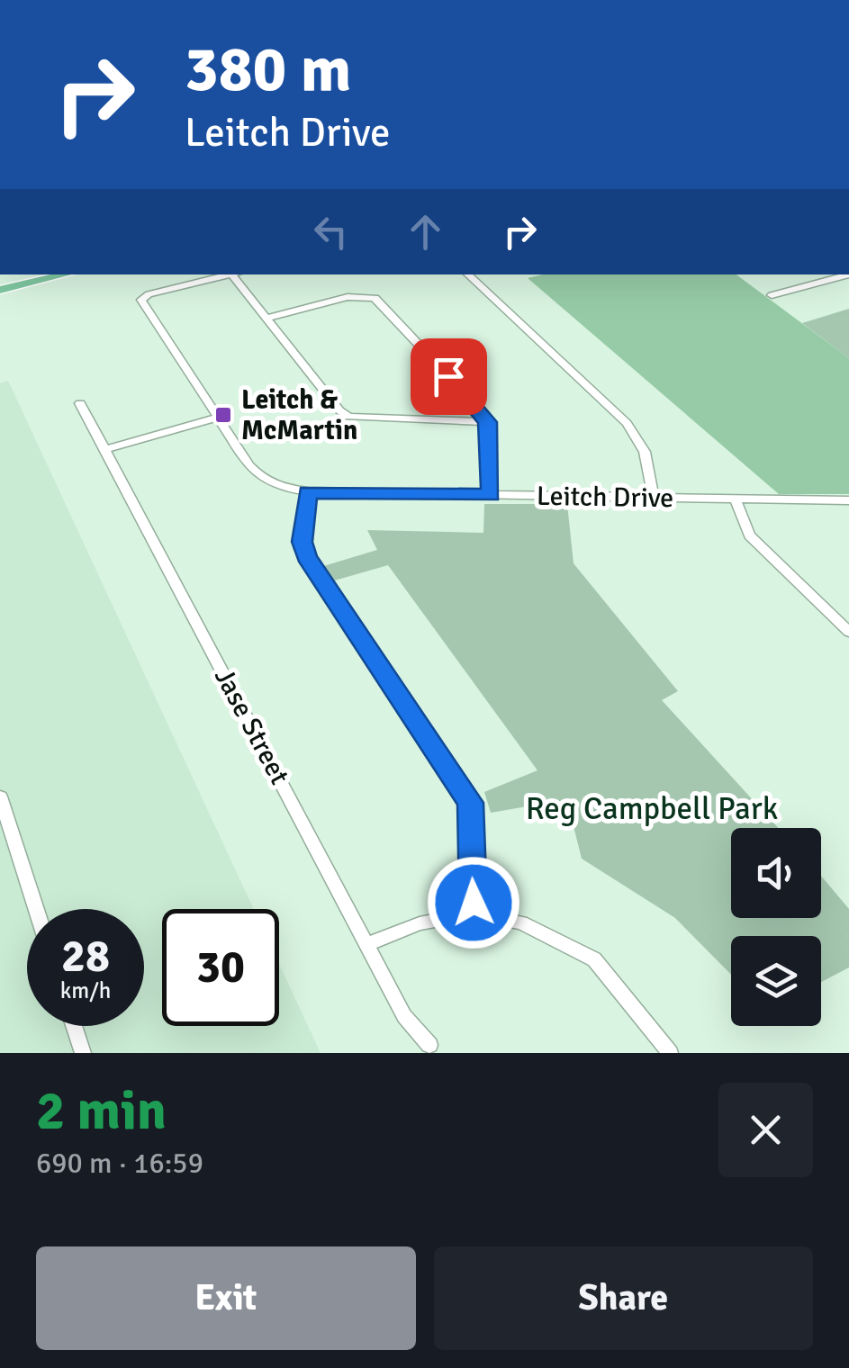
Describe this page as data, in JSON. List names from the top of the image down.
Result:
{
  "streets": {
    "street": ["Leitch Drive", "Jase Street"]
  },
  "parks": ["Reg Campbell Park"],
  "places": {
    "transit": ["Leitch & McMartin"]
  },
  "page": {
    "turn": ["380 m", "Leitch Drive"],
    "speed": "28 km/h",
    "limit": "30",
    "heading": ["2 min", "690 m · 16:59"],
    "buttons": ["Exit", "Share"]
  }
}
